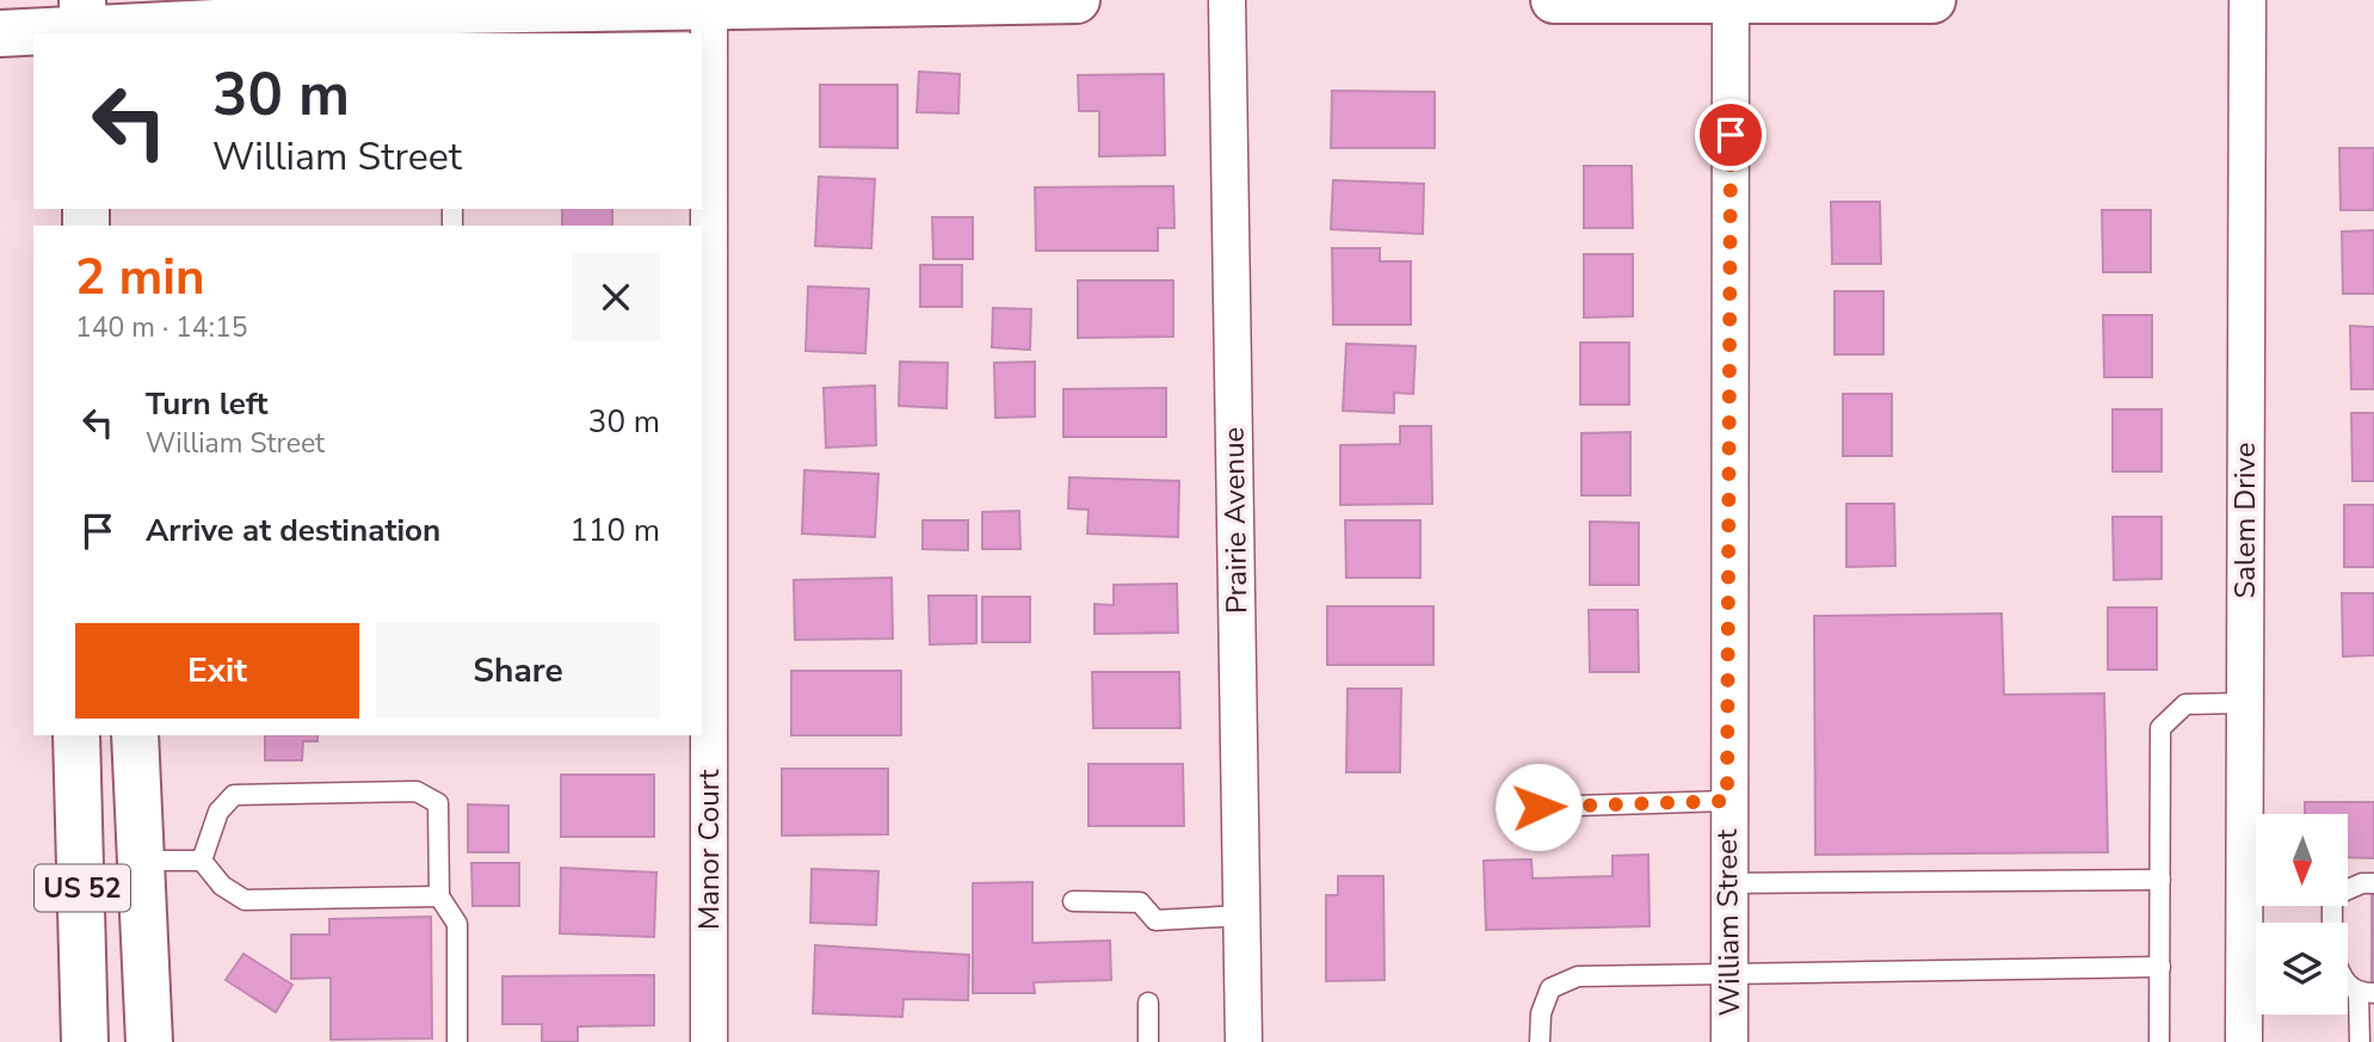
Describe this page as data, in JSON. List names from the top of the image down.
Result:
{
  "streets": {
    "street": [
      "Prairie Avenue",
      "Salem Drive",
      "Manor Court",
      "US 52",
      "William Street"
    ]
  },
  "north": "bottom",
  "page": {
    "turn": ["30 m", "William Street"],
    "heading": ["2 min", "140 m · 14:15"],
    "list": [
      {
        "name": "Turn left",
        "note": "William Street",
        "value": "30 m"
      },
      {
        "name": "Arrive at destination",
        "value": "110 m"
      }
    ],
    "buttons": ["Exit", "Share"]
  }
}
